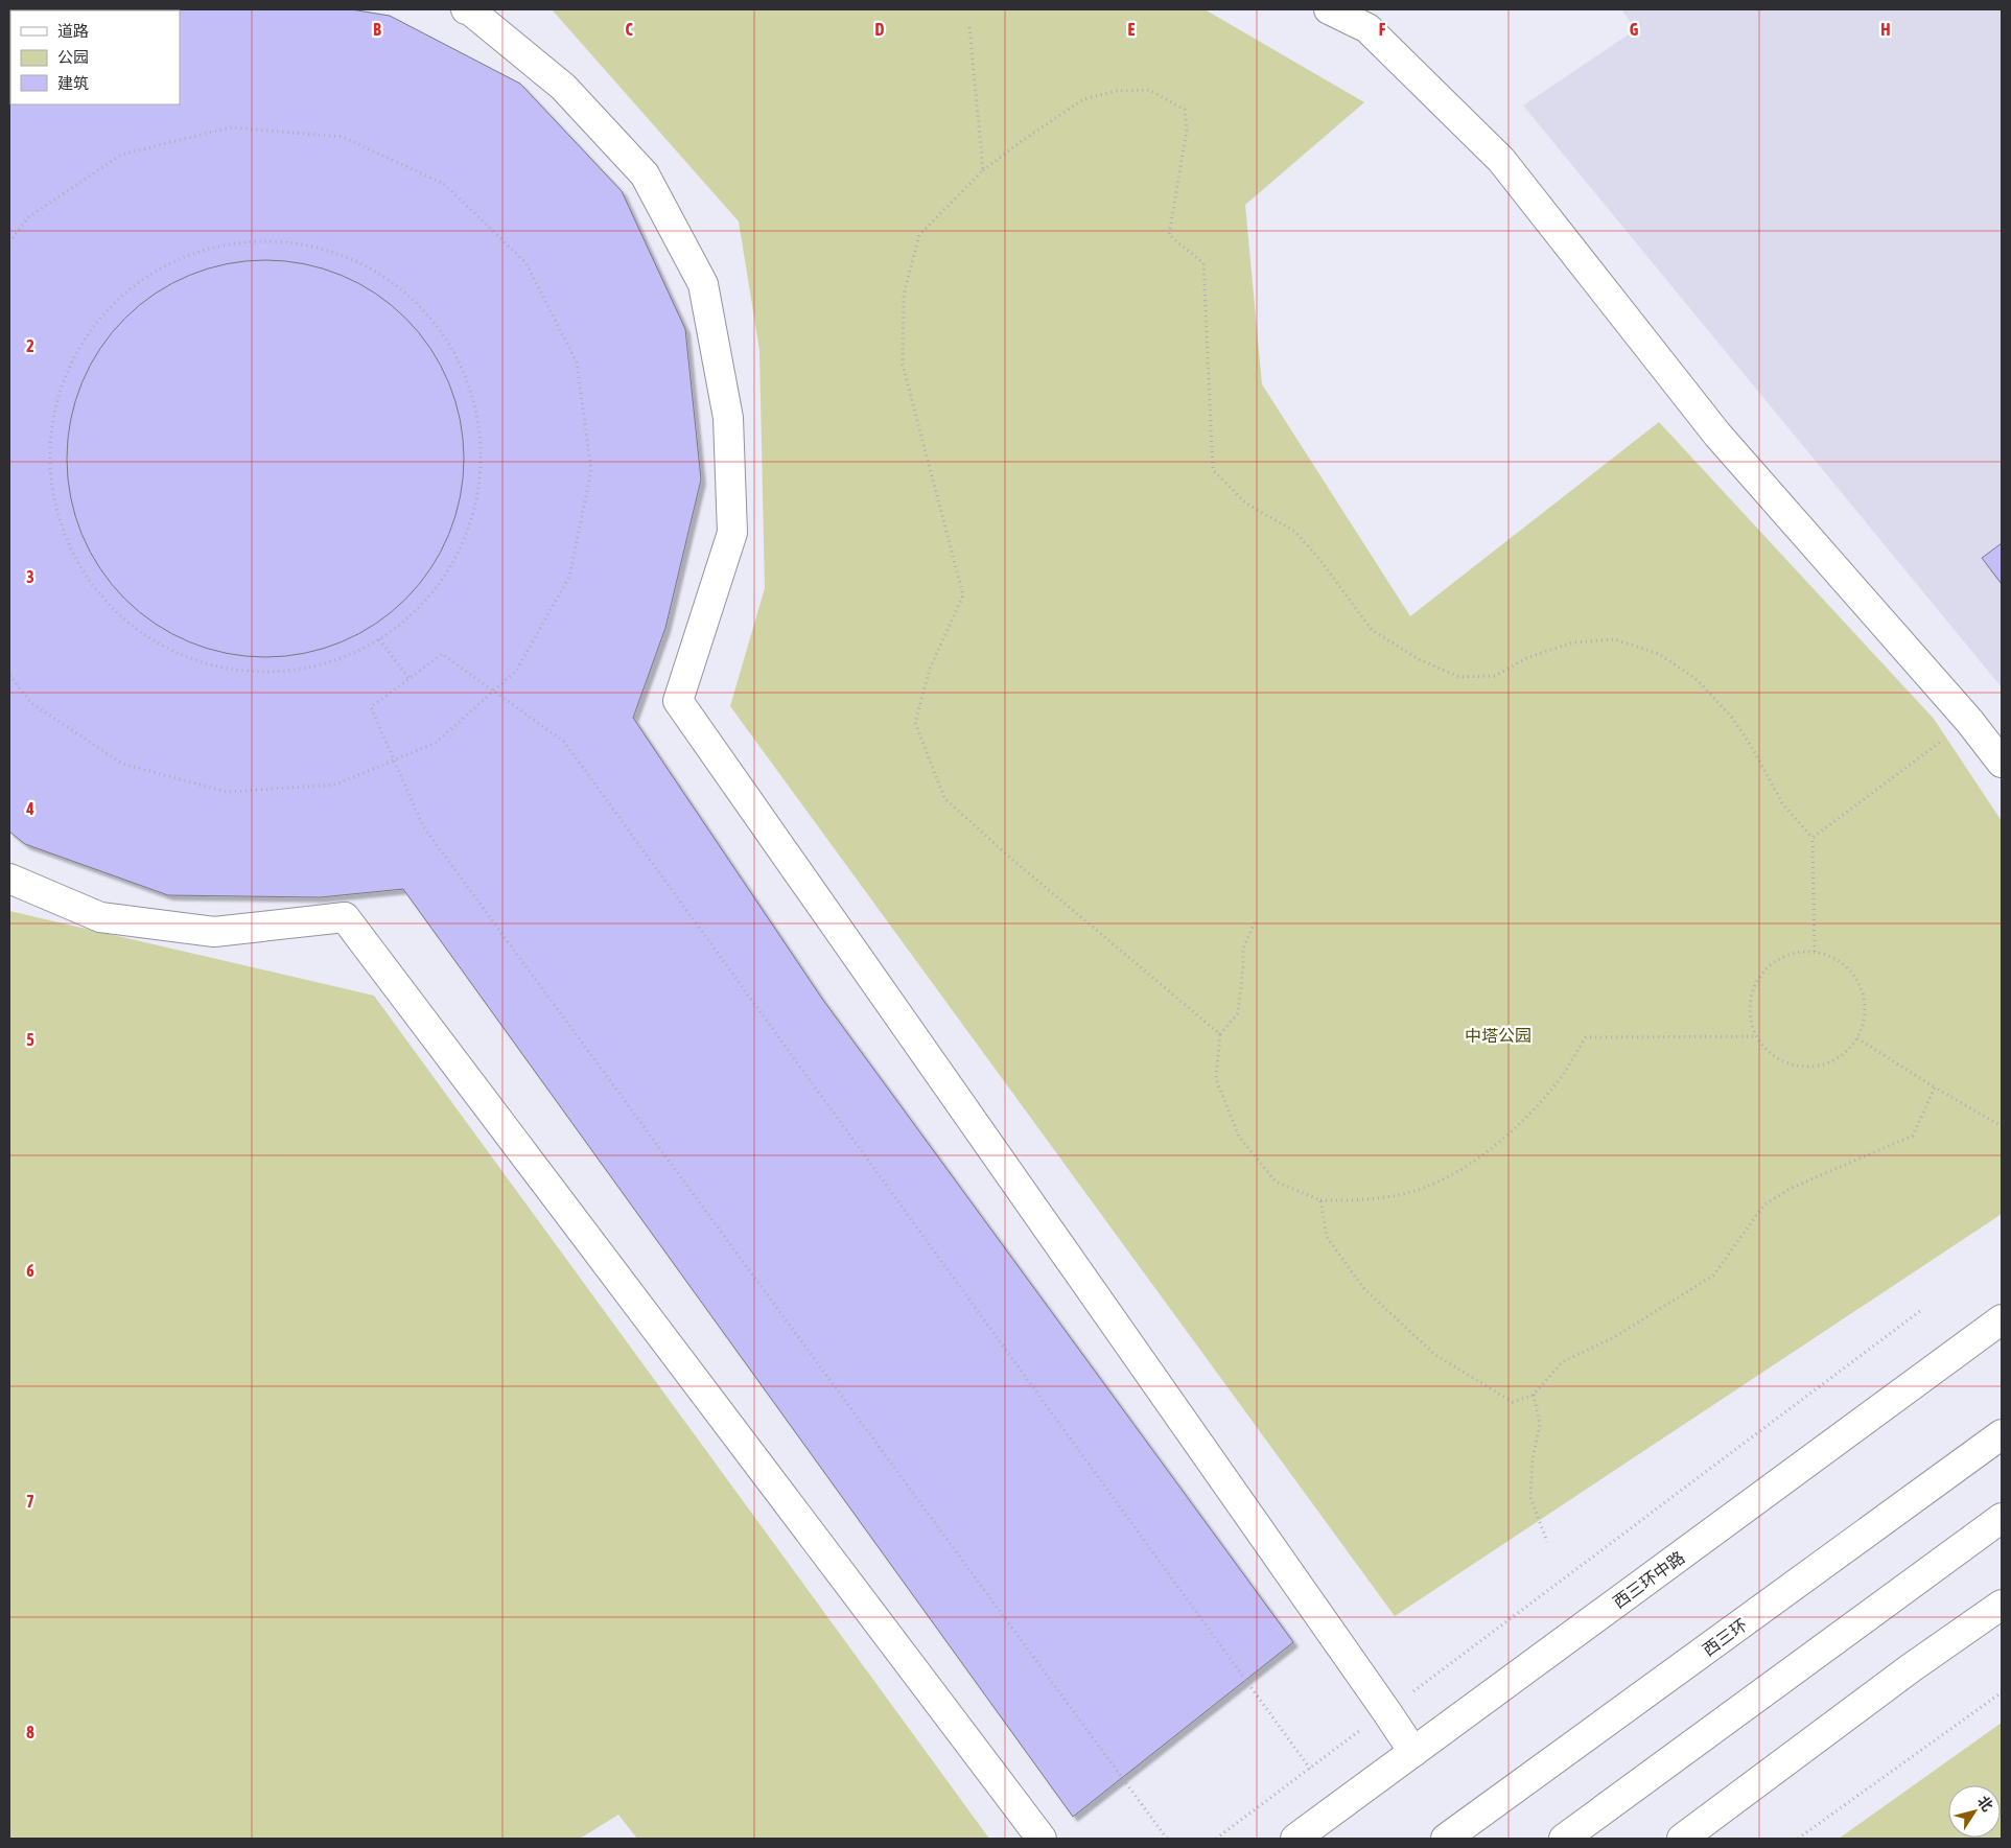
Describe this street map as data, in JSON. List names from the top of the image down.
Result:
{
  "streets": {
    "main road": ["西三环中路", "西三环"]
  },
  "parks": ["中塔公园"],
  "legend": ["道路", "公园", "建筑"],
  "north": "top right",
  "grid": {
    "columns": [
      "B",
      "C",
      "D",
      "E",
      "F",
      "G",
      "H"
    ],
    "rows": [
      "2",
      "3",
      "4",
      "5",
      "6",
      "7",
      "8"
    ]
  }
}
